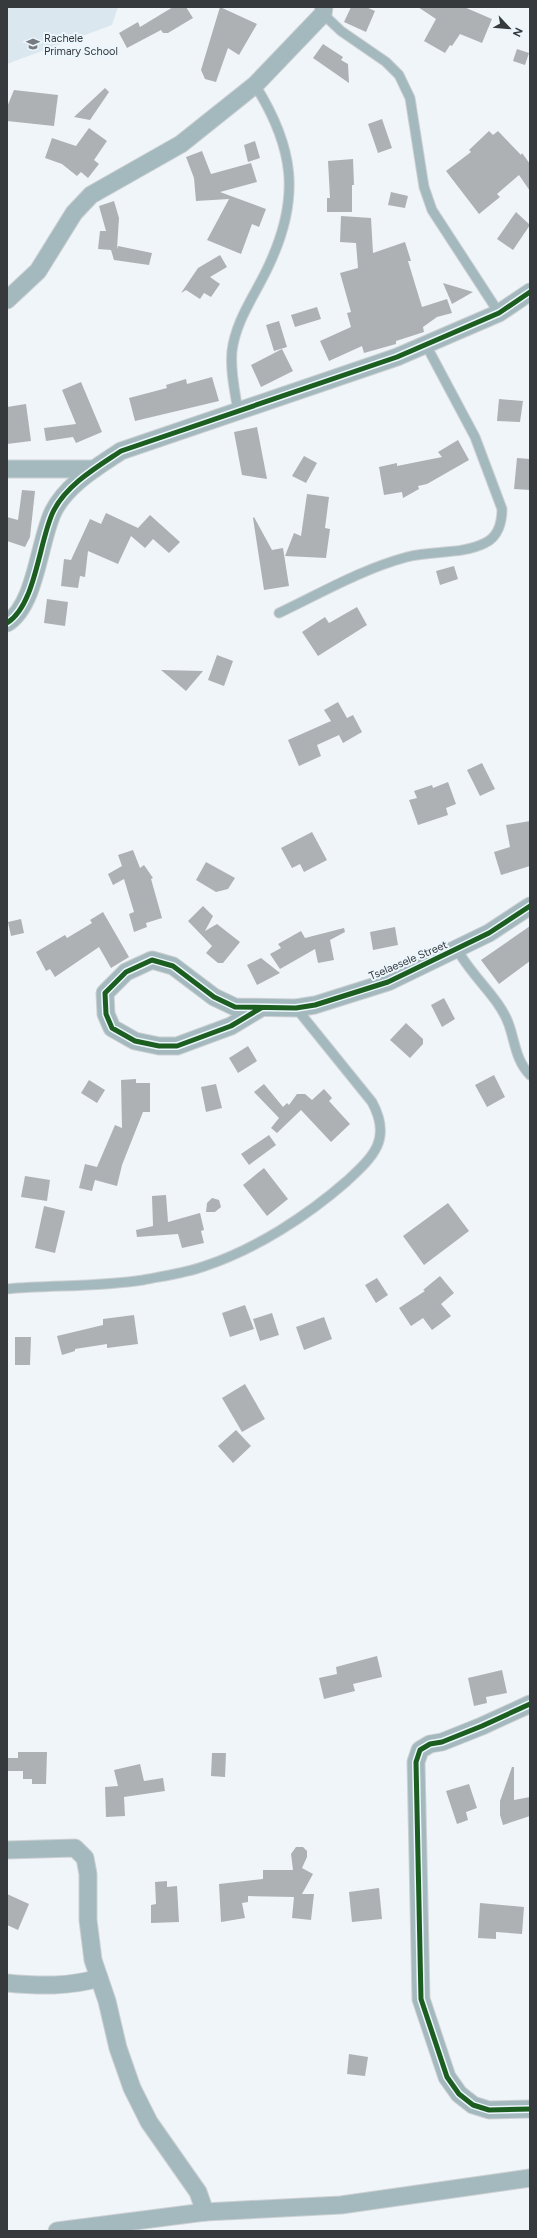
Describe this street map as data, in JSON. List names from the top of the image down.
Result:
{
  "streets": {
    "street": ["Tselaesele Street"]
  },
  "places": {
    "school or university": ["Rachele Primary School"]
  },
  "north": "bottom right"
}
